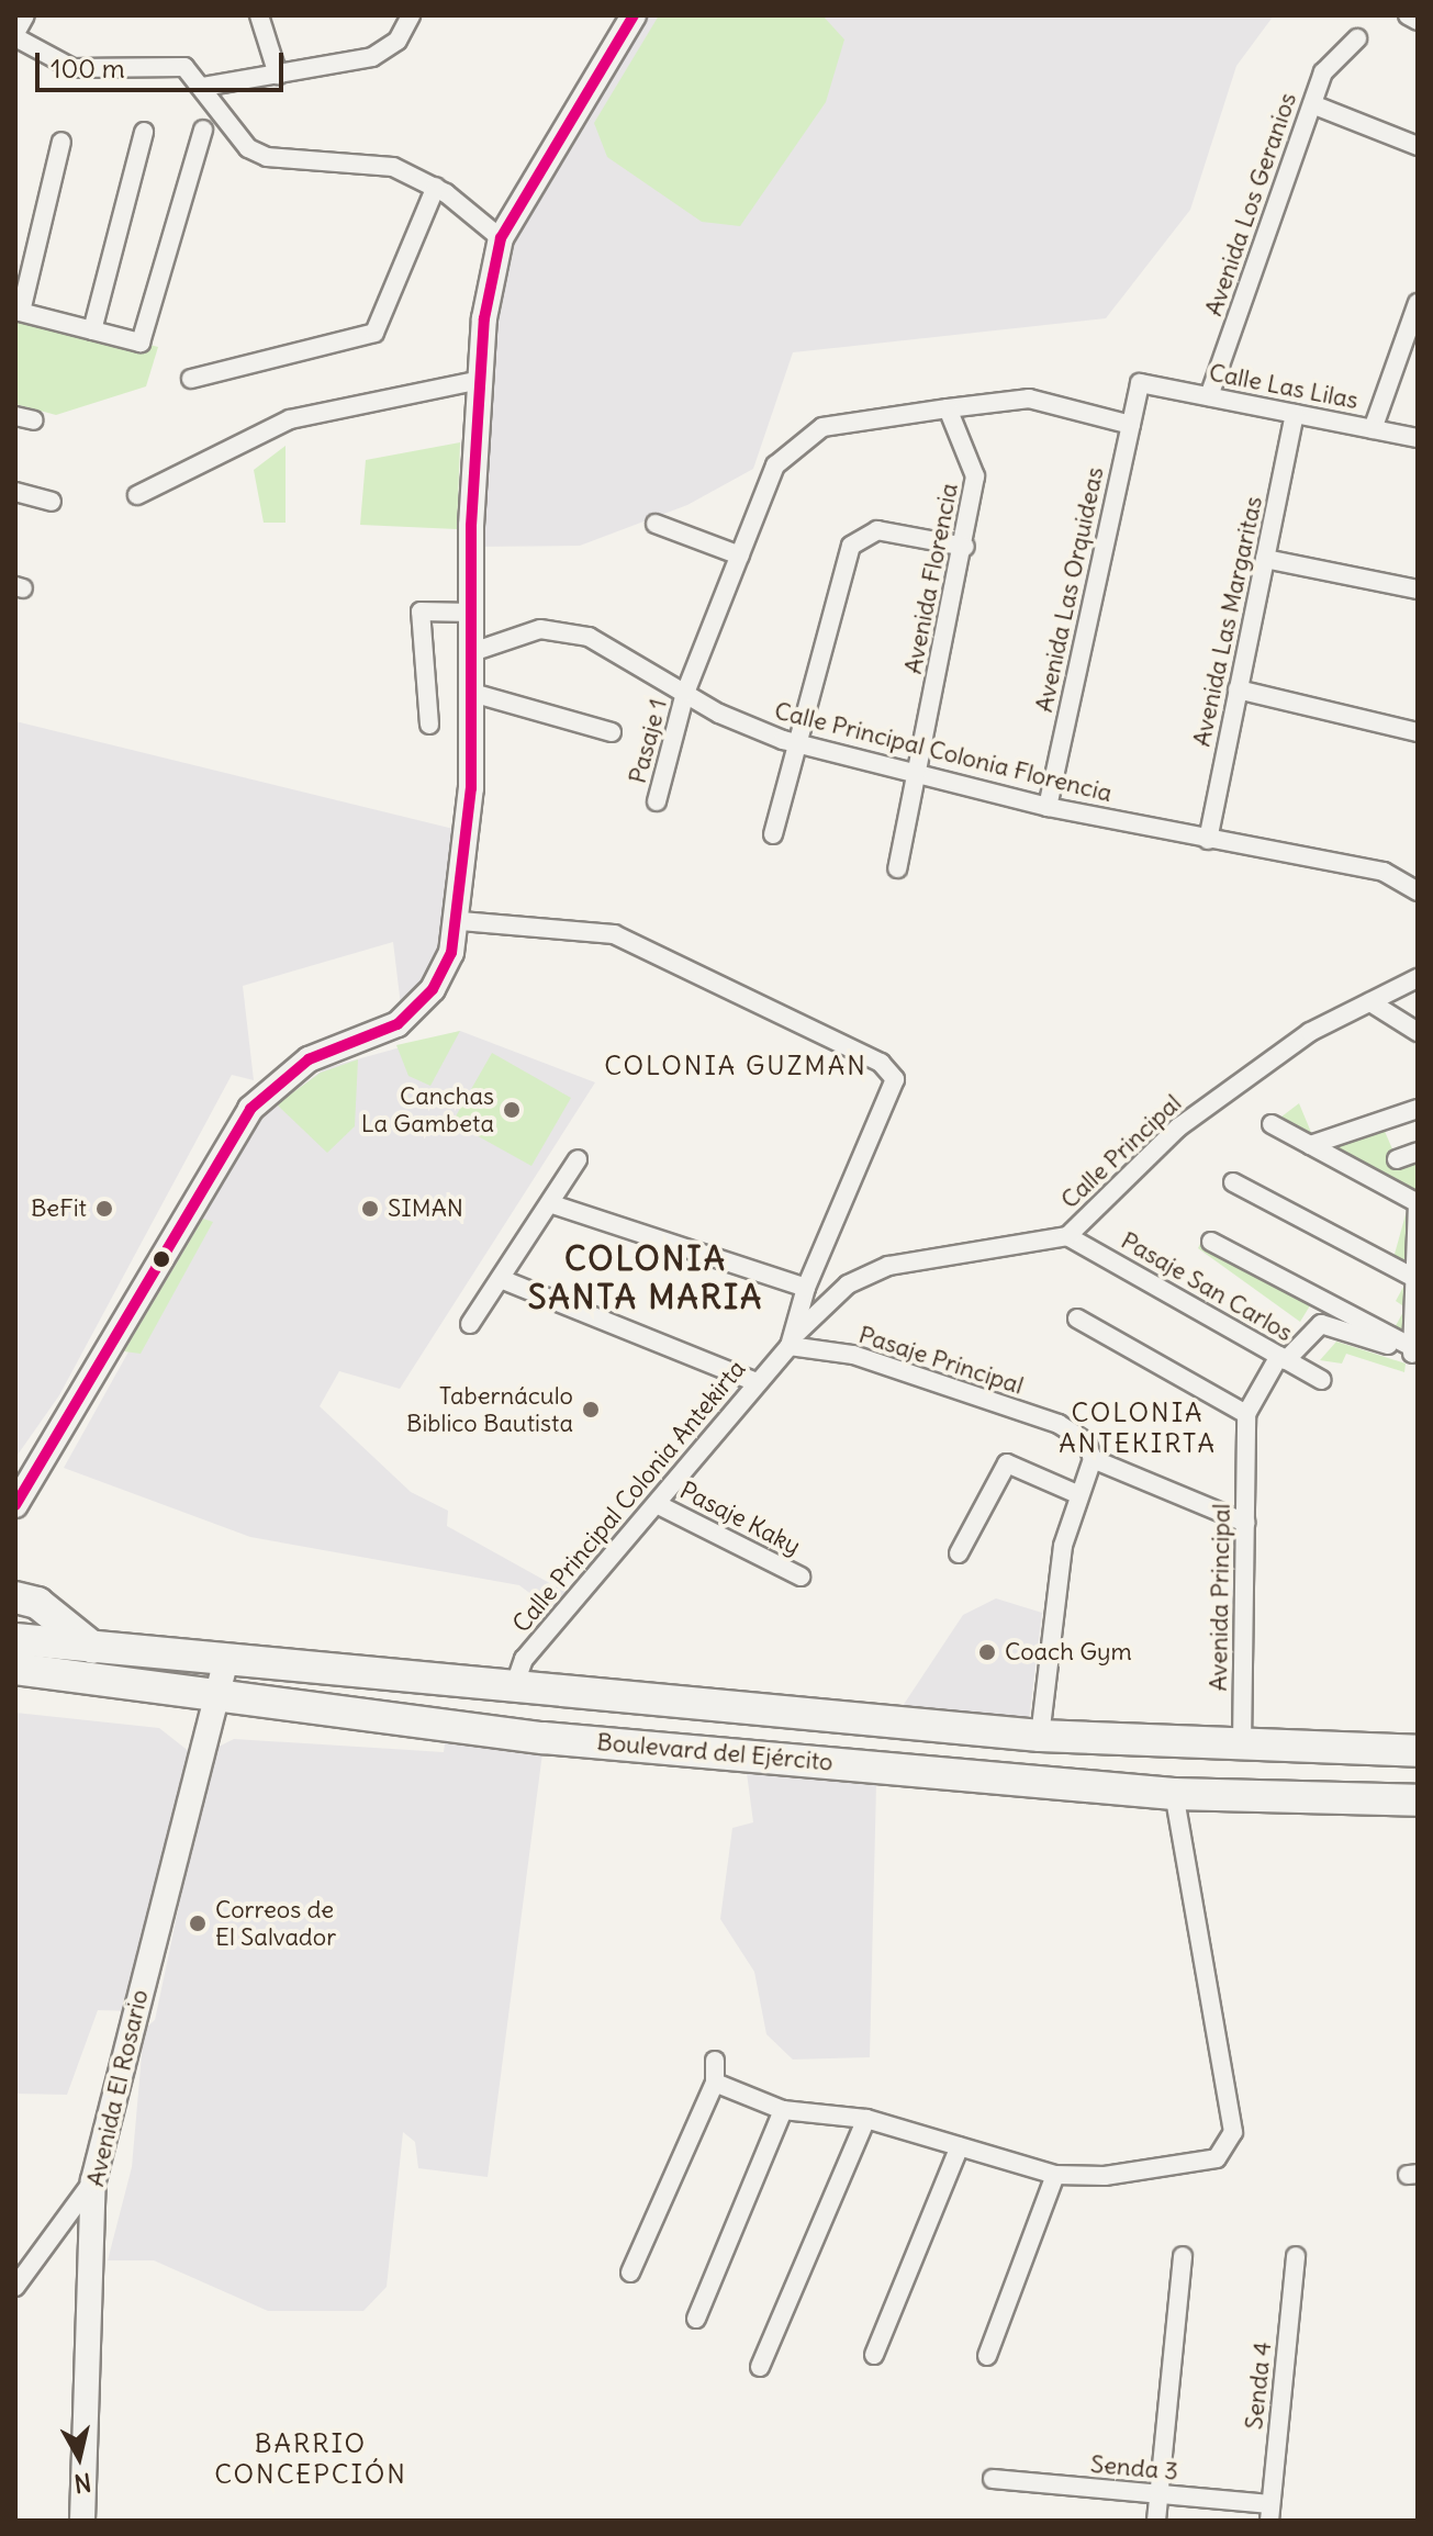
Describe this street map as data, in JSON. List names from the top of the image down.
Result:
{
  "streets": {
    "highway": ["Boulevard del Ejército"],
    "street": [
      "Avenida Los Geranios",
      "Calle Las Lilas",
      "Avenida Florencia",
      "Avenida Las Orquideas",
      "Avenida Las Margaritas",
      "Pasaje 1",
      "Calle Principal Colonia Florencia",
      "Calle Principal",
      "Pasaje San Carlos",
      "Pasaje Principal",
      "Calle Principal Colonia Antekirta",
      "Pasaje Kaky",
      "Avenida Principal",
      "Avenida El Rosario",
      "Senda 4",
      "Senda 3"
    ]
  },
  "crossings": [
    ["Avenida Los Geranios", "Calle Las Lilas"],
    ["Calle Las Lilas", "Avenida Las Orquideas"],
    ["Calle Las Lilas", "Avenida Las Margaritas"],
    ["Avenida Florencia", "Calle Principal Colonia Florencia"],
    ["Avenida Las Orquideas", "Calle Principal Colonia Florencia"],
    ["Avenida Las Margaritas", "Calle Principal Colonia Florencia"],
    ["Pasaje 1", "Calle Principal Colonia Florencia"],
    ["Calle Principal", "Pasaje San Carlos"],
    ["Calle Principal", "Pasaje Principal"],
    ["Calle Principal", "Calle Principal Colonia Antekirta"],
    ["Pasaje Principal", "Calle Principal Colonia Antekirta"],
    ["Calle Principal Colonia Antekirta", "Pasaje Kaky"],
    ["Calle Principal Colonia Antekirta", "Boulevard del Ejército"],
    ["Avenida Principal", "Boulevard del Ejército"],
    ["Boulevard del Ejército", "Avenida El Rosario"],
    ["Senda 4", "Senda 3"]
  ],
  "districts": [
    "COLONIA GUZMAN",
    "COLONIA SANTA MARIA",
    "COLONIA ANTEKIRTA",
    "BARRIO CONCEPCIÓN"
  ],
  "places": [
    "Canchas La Gambeta",
    "BeFit",
    "SIMAN",
    "Tabernáculo Biblico Bautista",
    "Coach Gym",
    "Correos de El Salvador"
  ],
  "scale_bar": "100 m",
  "north": "bottom"
}
